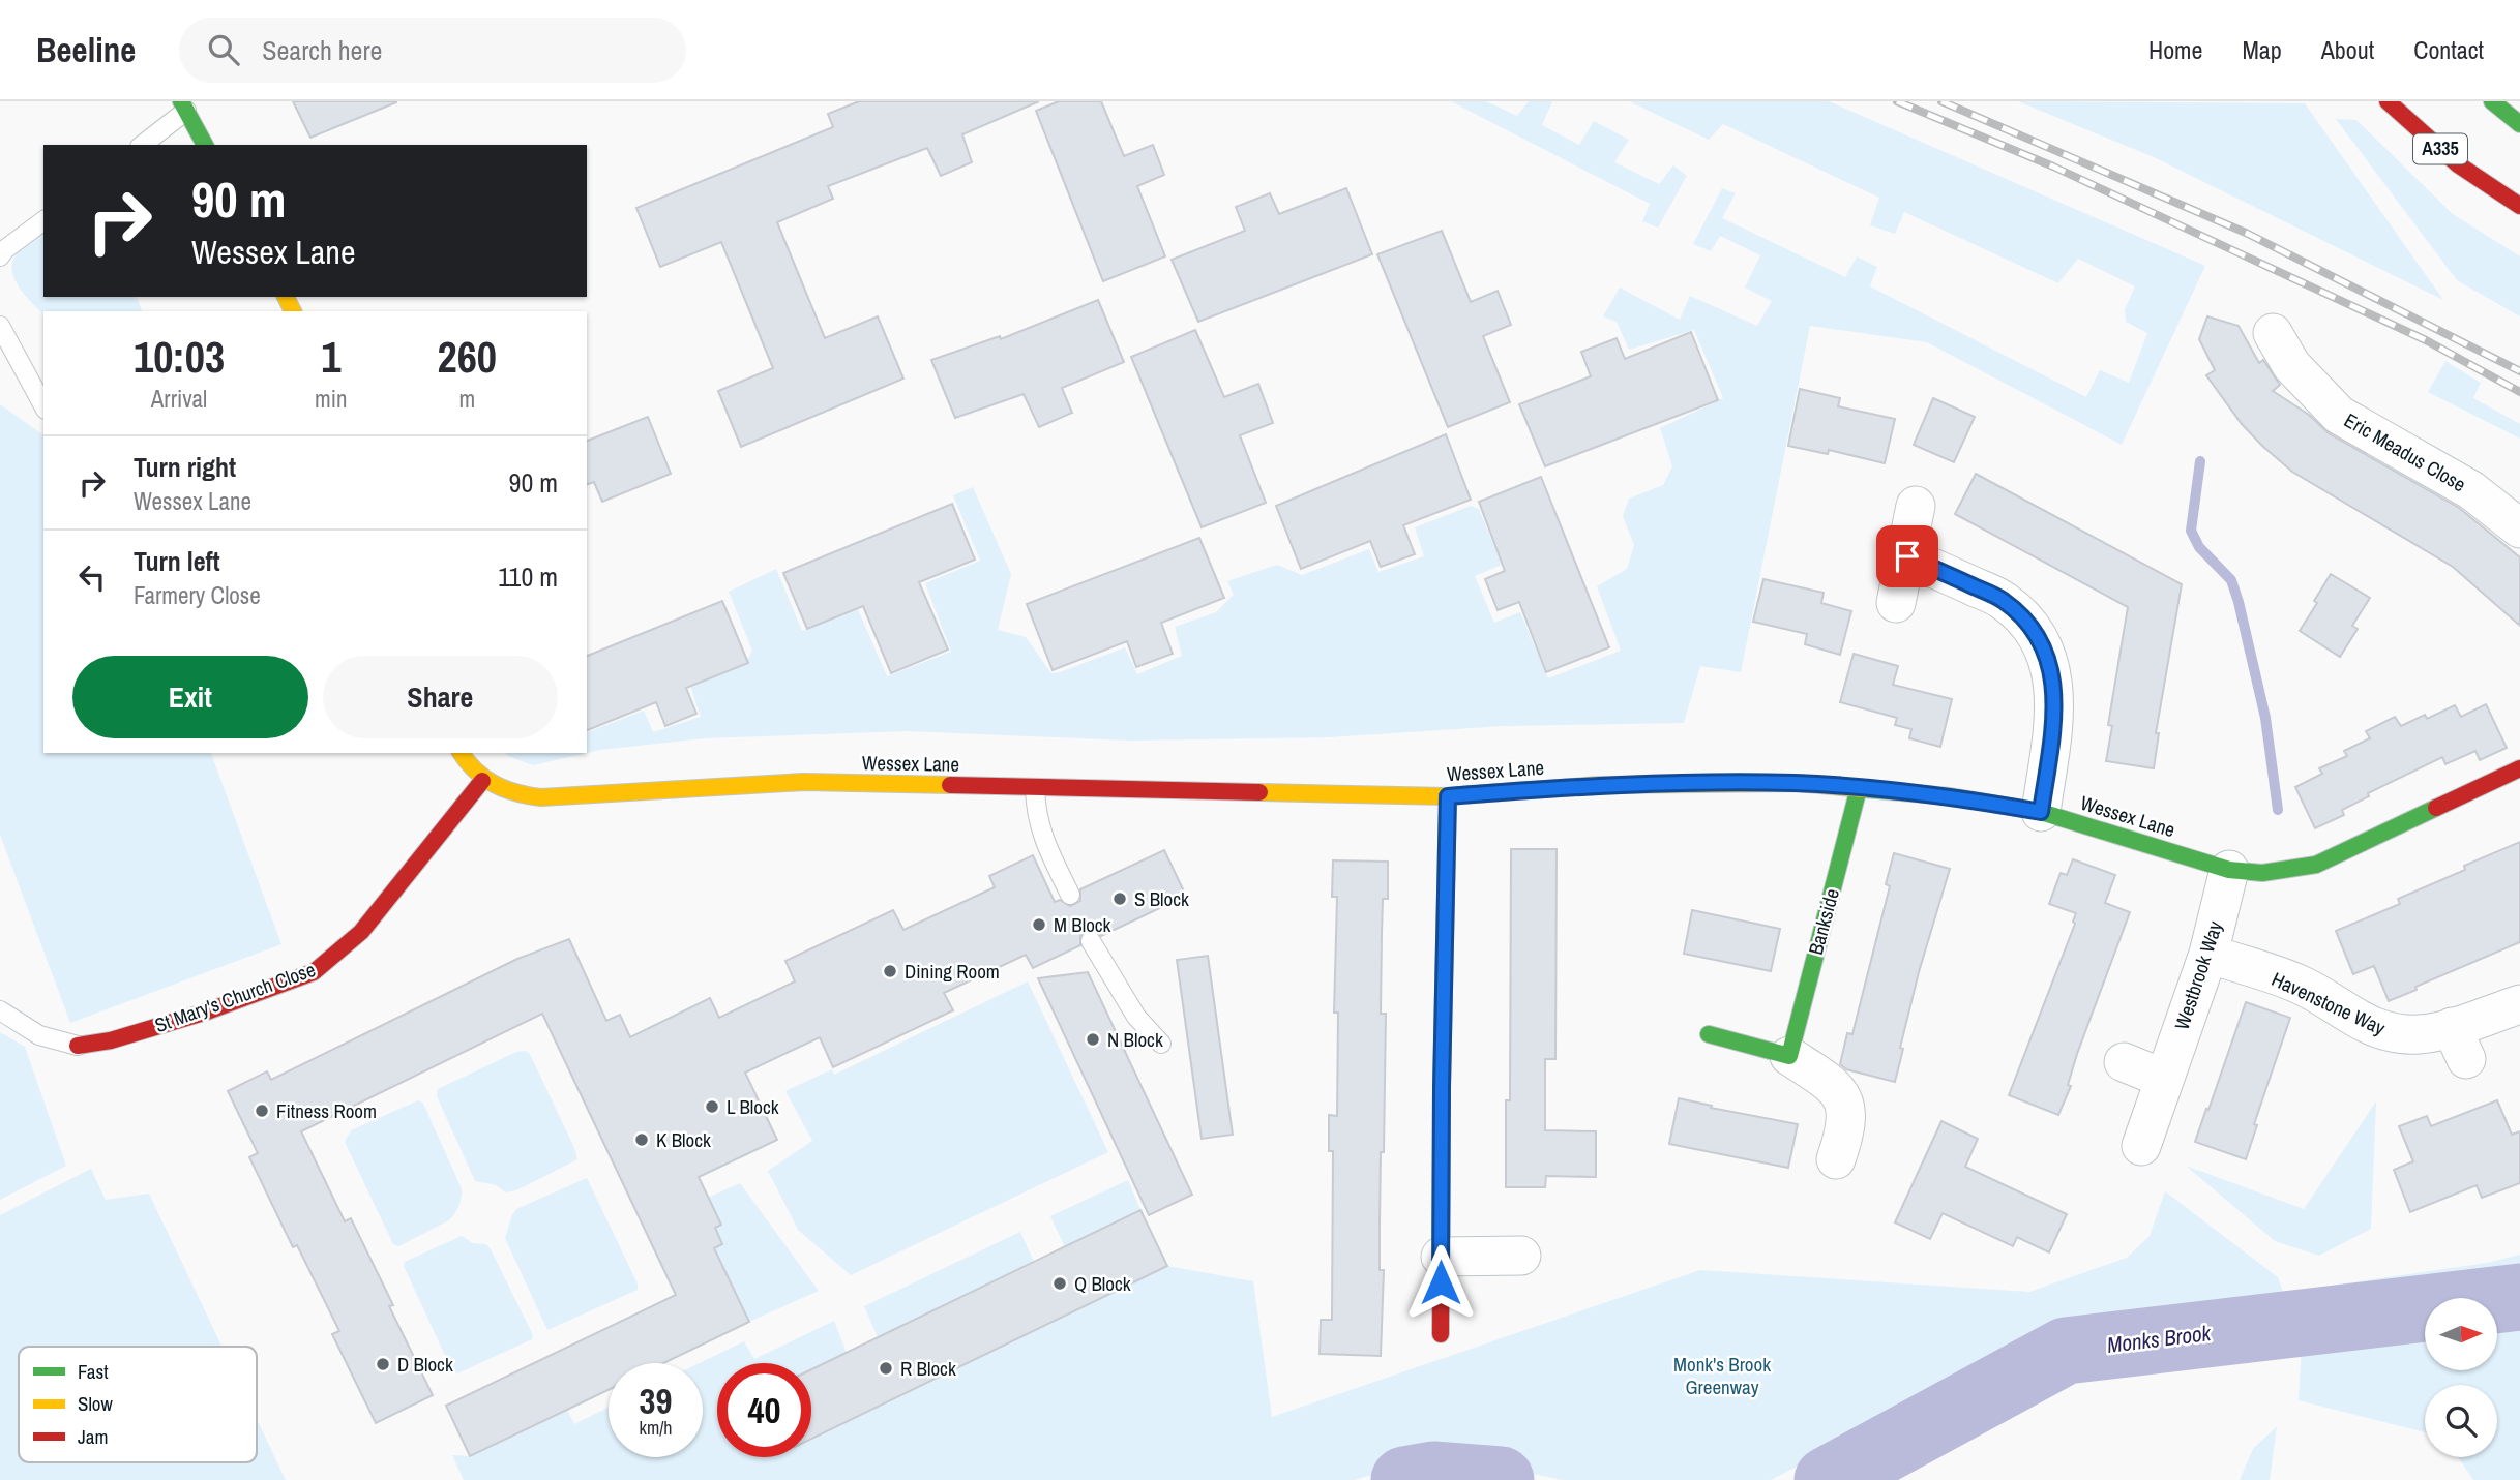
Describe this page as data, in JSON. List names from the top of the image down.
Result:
{
  "streets": {
    "street": [
      "A335",
      "Eric Meadus Close",
      "Wessex Lane",
      "Bankside",
      "Westbrook Way",
      "St Mary's Church Close",
      "Havenstone Way"
    ]
  },
  "crossings": [
    ["Wessex Lane", "Bankside"],
    ["Wessex Lane", "Westbrook Way"],
    ["Wessex Lane", "St Mary's Church Close"],
    ["Westbrook Way", "Havenstone Way"]
  ],
  "water": ["Monks Brook"],
  "parks": ["Monk's Brook Greenway"],
  "places": [
    "S Block",
    "M Block",
    "Dining Room",
    "N Block",
    "L Block",
    "Fitness Room",
    "K Block",
    "Q Block",
    "D Block",
    "R Block"
  ],
  "legend": ["Fast", "Slow", "Jam"],
  "north": "right",
  "page": {
    "header": "Beeline",
    "search": "Search here",
    "nav": [
      "Home",
      "Map",
      "About",
      "Contact"
    ],
    "turn": ["90 m", "Wessex Lane"],
    "eta": [
      "10:03",
      "Arrival",
      "1",
      "min",
      "260",
      "m"
    ],
    "list": [
      {
        "name": "Turn right",
        "note": "Wessex Lane",
        "value": "90 m"
      },
      {
        "name": "Turn left",
        "note": "Farmery Close",
        "value": "110 m"
      }
    ],
    "buttons": ["Exit", "Share"],
    "speed": "39 km/h",
    "limit": "40"
  }
}
